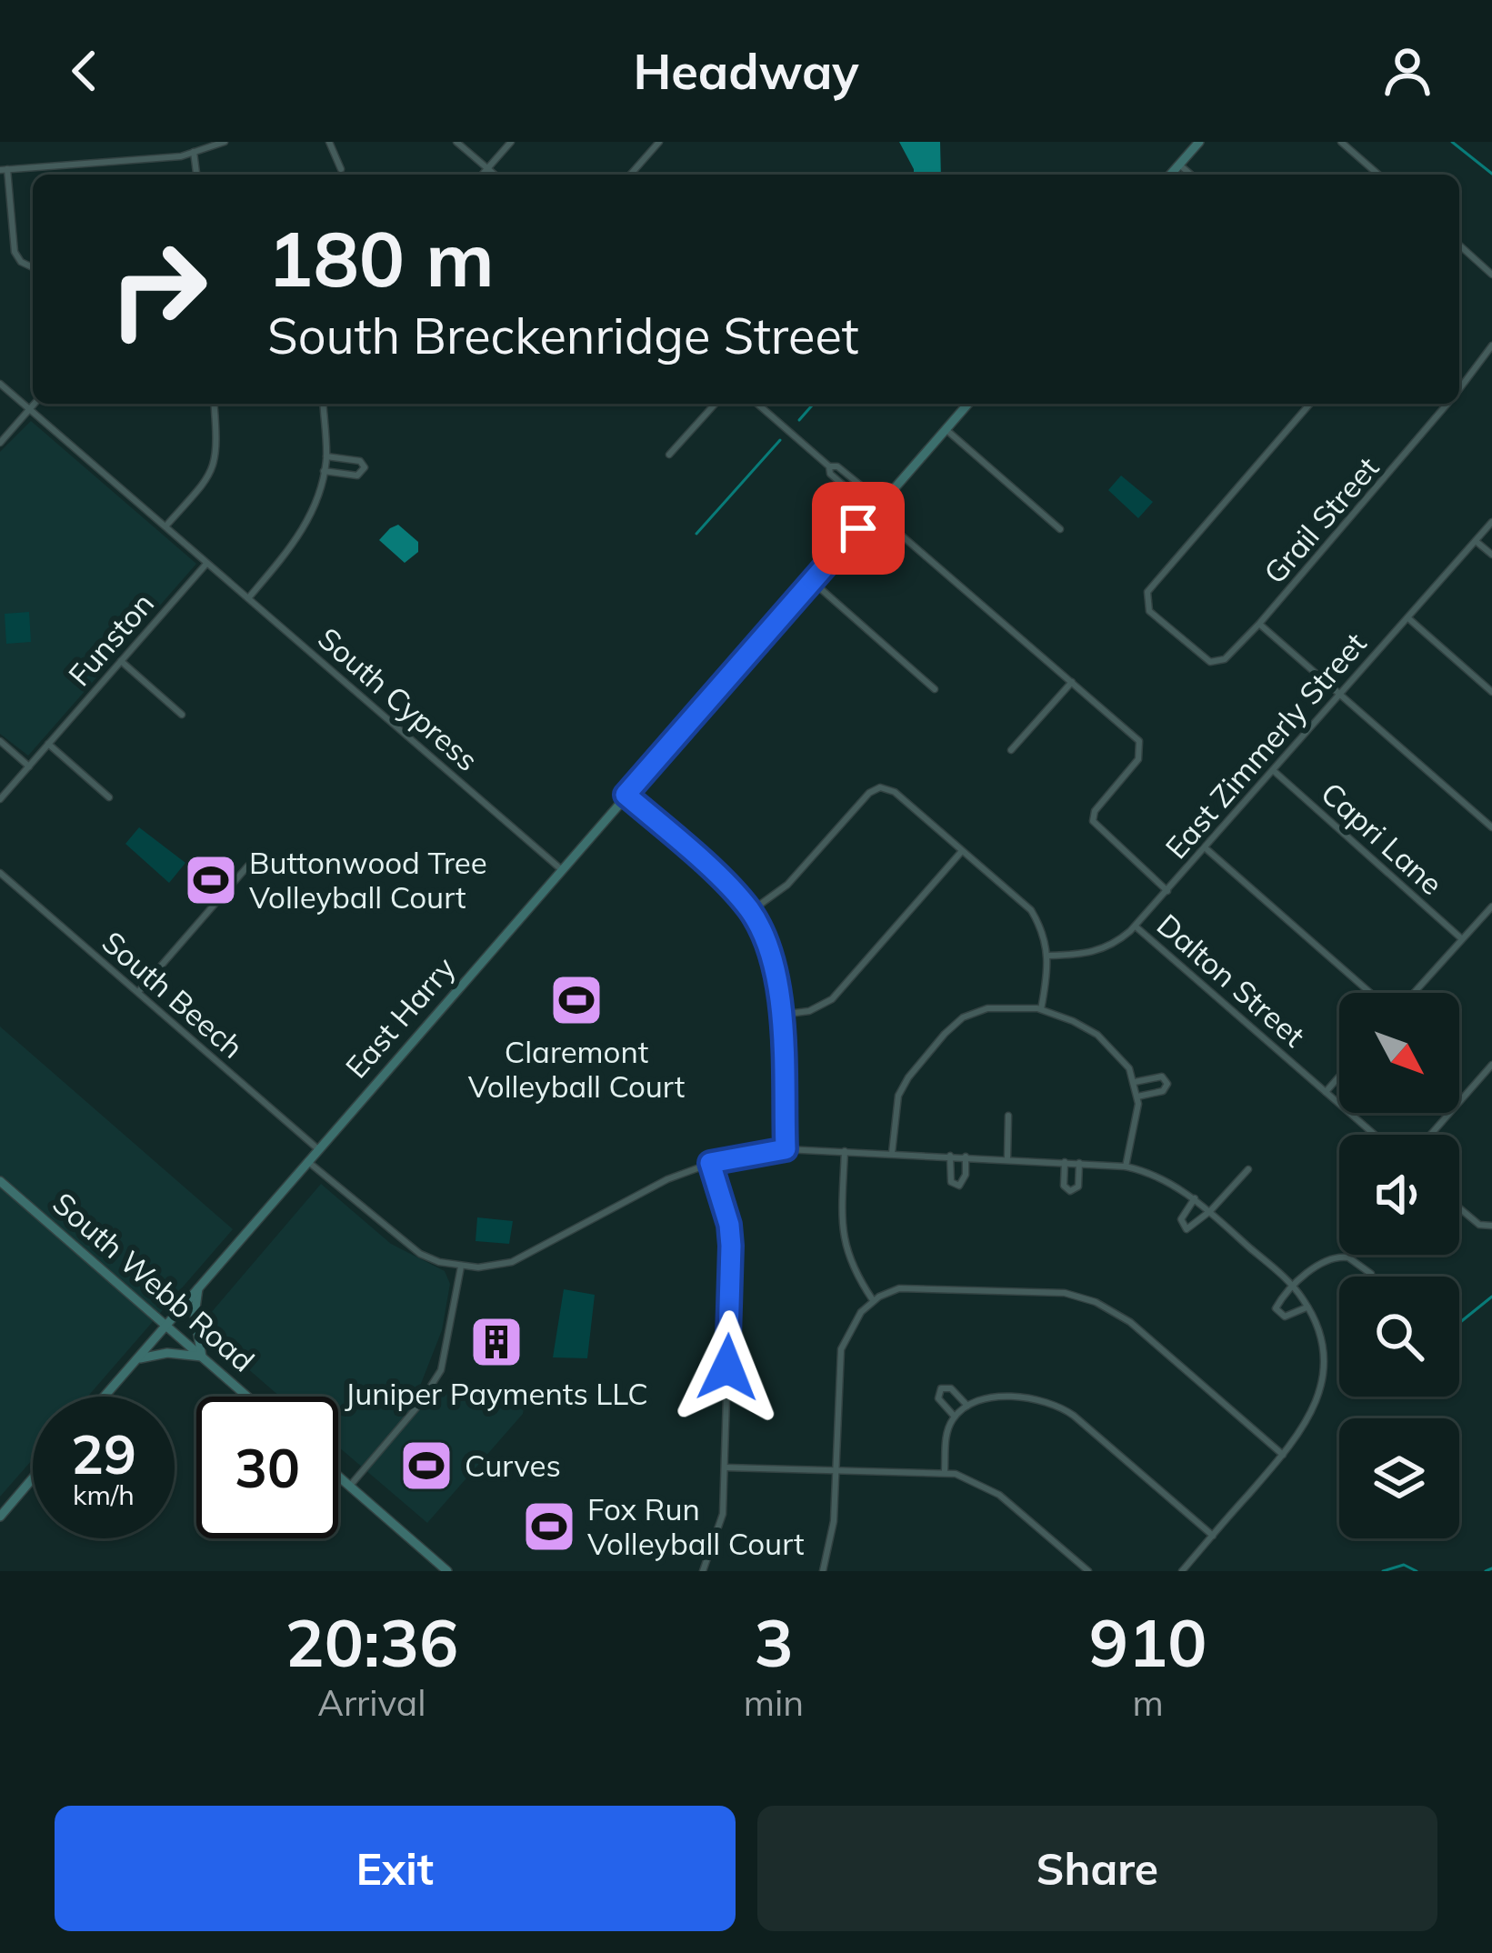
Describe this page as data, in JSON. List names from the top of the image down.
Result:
{
  "streets": {
    "main road": ["East Harry", "South Webb Road"],
    "street": [
      "Grail Street",
      "Funston",
      "South Cypress",
      "East Zimmerly Street",
      "Capri Lane",
      "Dalton Street",
      "South Beech"
    ]
  },
  "crossings": [
    ["Funston", "South Cypress"],
    ["South Cypress", "East Harry"],
    ["East Zimmerly Street", "Capri Lane"],
    ["East Zimmerly Street", "Dalton Street"],
    ["South Beech", "East Harry"],
    ["East Harry", "South Webb Road"]
  ],
  "places": {
    "sports": [
      "Buttonwood Tree Volleyball Court",
      "Claremont Volleyball Court",
      "Curves",
      "Fox Run Volleyball Court"
    ],
    "building": ["Juniper Payments LLC"]
  },
  "north": "bottom right",
  "page": {
    "header": "Headway",
    "turn": ["180 m", "South Breckenridge Street"],
    "speed": "29 km/h",
    "limit": "30",
    "eta": [
      "20:36",
      "Arrival",
      "3",
      "min",
      "910",
      "m"
    ],
    "buttons": ["Exit", "Share"]
  }
}
